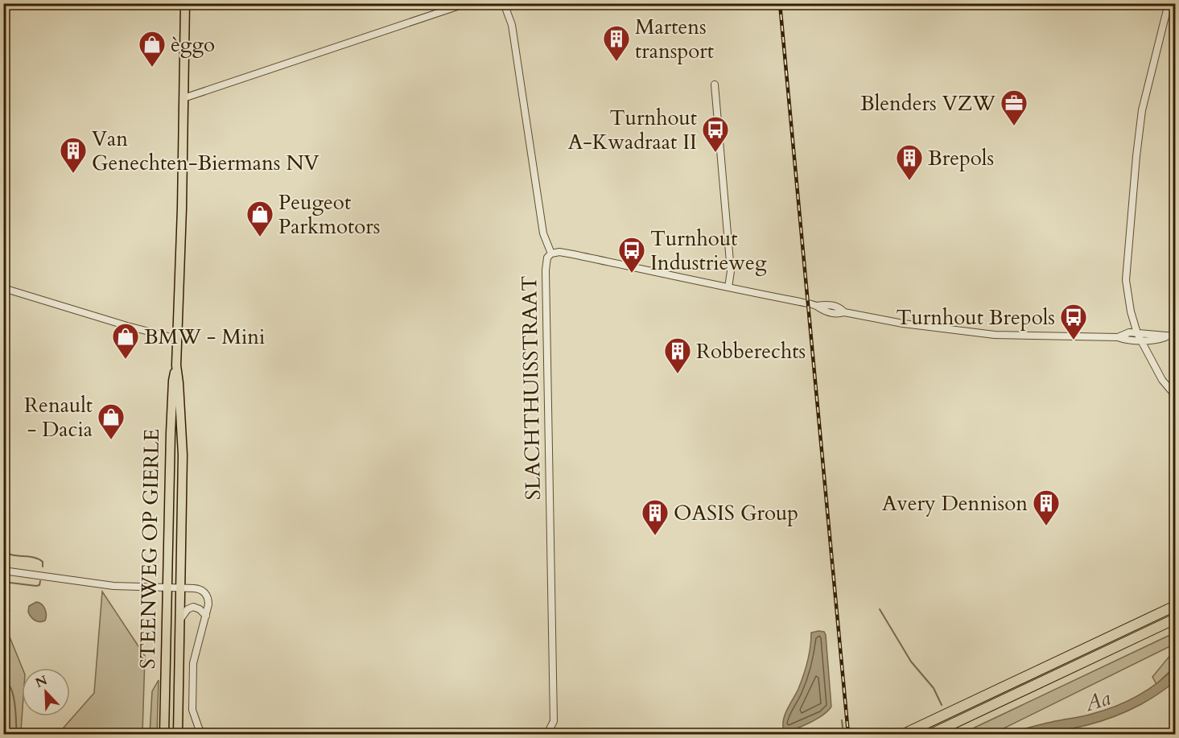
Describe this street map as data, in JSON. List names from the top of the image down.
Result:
{
  "streets": {
    "main road": ["STEENWEG OP GIERLE"],
    "street": ["SLACHTHUISSTRAAT"]
  },
  "water": ["Aa"],
  "places": {
    "building": [
      "Martens transport",
      "Van Genechten-Biermans NV",
      "Brepols",
      "Robberechts",
      "Avery Dennison",
      "OASIS Group"
    ],
    "shop": [
      "èggo",
      "Peugeot Parkmotors",
      "BMW - Mini",
      "Renault - Dacia"
    ],
    "office": ["Blenders VZW"],
    "bus stop": ["Turnhout A-Kwadraat II", "Turnhout Industrieweg", "Turnhout Brepols"]
  },
  "north": "top left"
}
